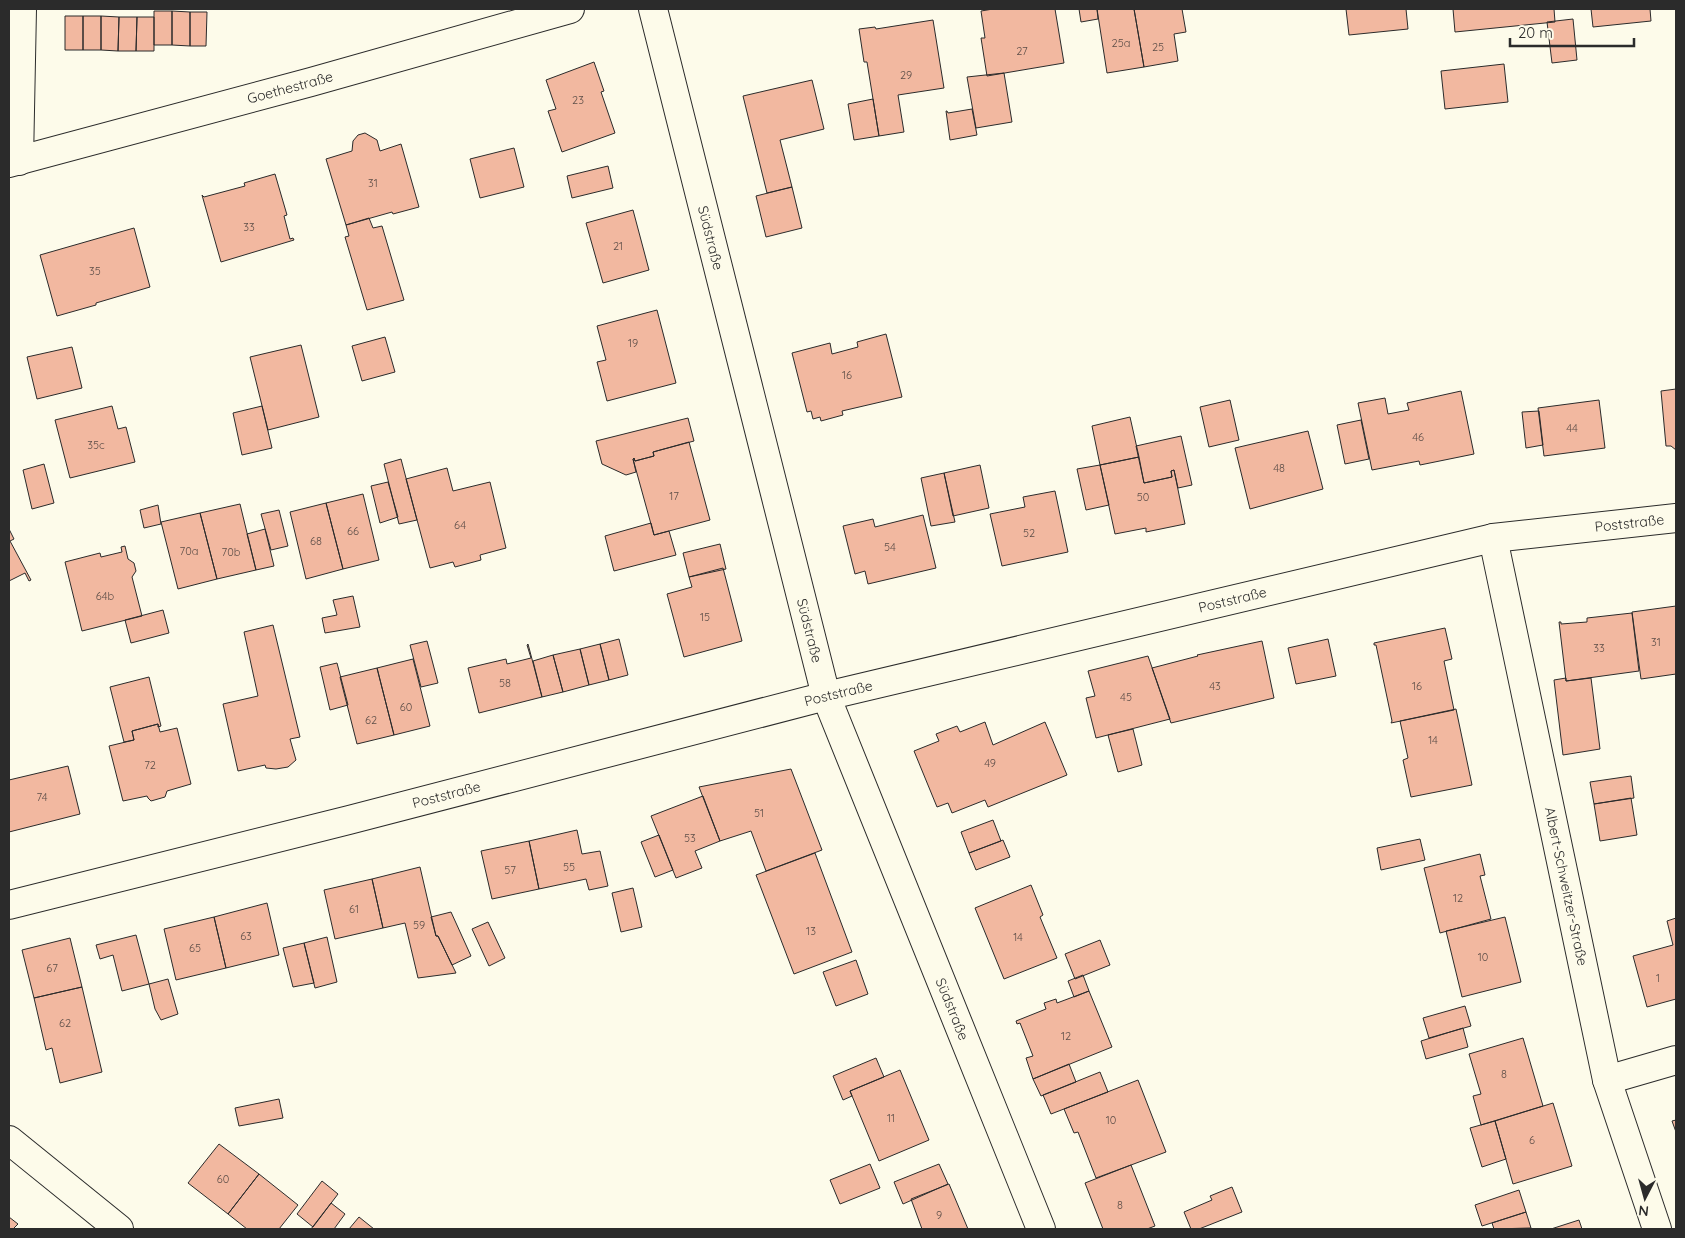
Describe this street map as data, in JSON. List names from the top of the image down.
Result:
{
  "streets": {
    "street": [
      "Goethestraße",
      "Südstraße",
      "Poststraße",
      "Albert-Schweitzer-Straße"
    ]
  },
  "crossings": [
    ["Südstraße", "Poststraße"],
    ["Poststraße", "Albert-Schweitzer-Straße"]
  ],
  "house_numbers": [
    "25a",
    "25",
    "27",
    "29",
    "23",
    "31",
    "33",
    "21",
    "35",
    "19",
    "16",
    "44",
    "46",
    "35c",
    "48",
    "17",
    "50",
    "64",
    "66",
    "52",
    "68",
    "54",
    "70a",
    "70b",
    "64b",
    "15",
    "31",
    "33",
    "58",
    "43",
    "16",
    "45",
    "60",
    "62",
    "14",
    "49",
    "72",
    "74",
    "51",
    "53",
    "55",
    "57",
    "12",
    "61",
    "59",
    "13",
    "63",
    "14",
    "65",
    "10",
    "67",
    "1",
    "62",
    "12",
    "8",
    "11",
    "10",
    "6",
    "60",
    "8",
    "9"
  ],
  "scale_bar": "20 m",
  "north": "bottom"
}
